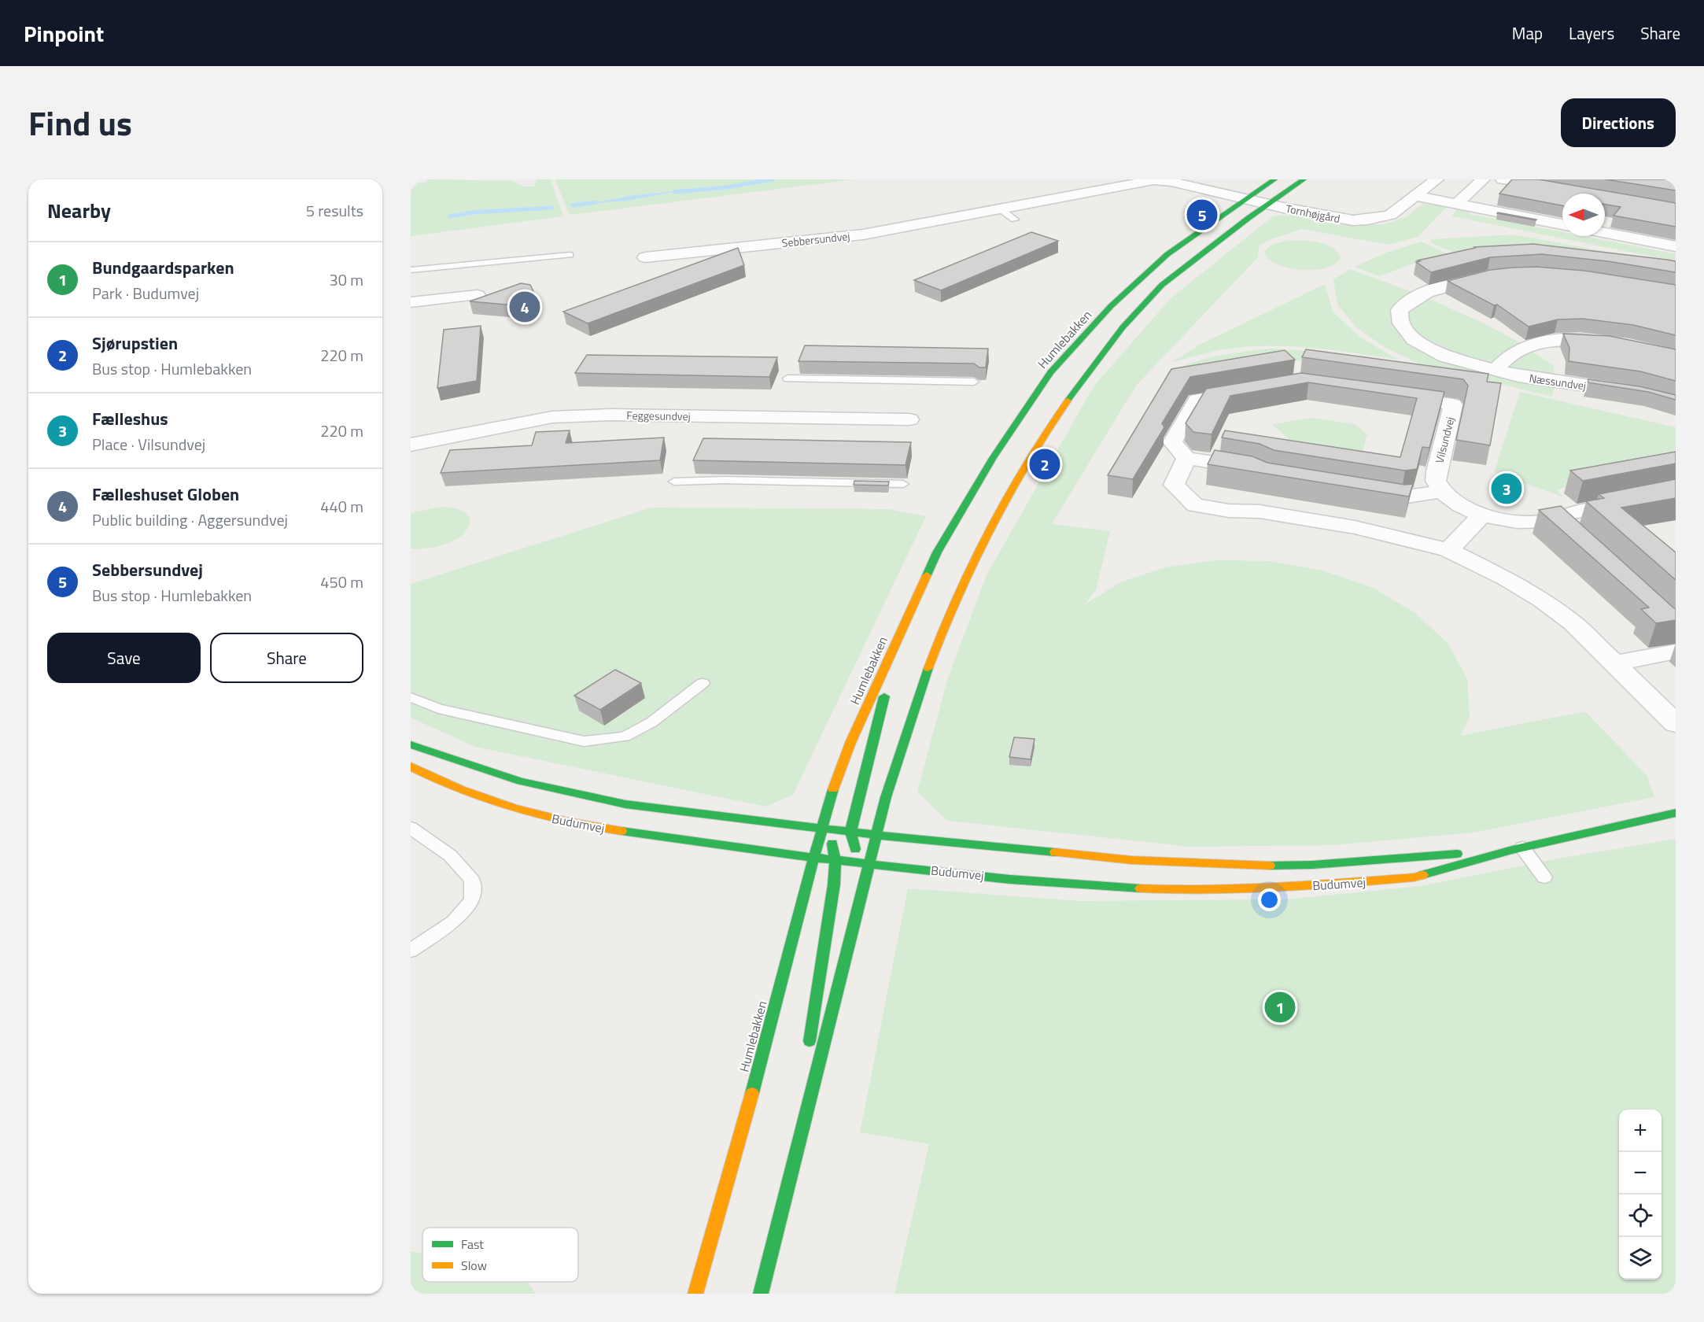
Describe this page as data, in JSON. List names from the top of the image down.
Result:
{
  "streets": {
    "street": [
      "Tornhøjgård",
      "Sebbersundvej",
      "Humlebakken",
      "Næssundvej",
      "Feggesundvej",
      "Vilsundvej",
      "Budumvej"
    ]
  },
  "crossings": [
    ["Tornhøjgård", "Sebbersundvej"],
    ["Tornhøjgård", "Humlebakken"],
    ["Sebbersundvej", "Humlebakken"],
    ["Humlebakken", "Budumvej"]
  ],
  "legend": ["Fast", "Slow"],
  "north": "left",
  "page": {
    "header": "Pinpoint",
    "nav": ["Map", "Layers", "Share"],
    "title": "Find us",
    "buttons": [
      "Directions",
      ["Save", "Share"]
    ],
    "heading": ["Nearby", "5 results"],
    "pins": [
      "5",
      "4",
      "2",
      "3",
      "1"
    ],
    "list": [
      {
        "mark": "1",
        "name": "Bundgaardsparken",
        "note": "Park · Budumvej",
        "value": "30 m"
      },
      {
        "mark": "2",
        "name": "Sjørupstien",
        "note": "Bus stop · Humlebakken",
        "value": "220 m"
      },
      {
        "mark": "3",
        "name": "Fælleshus",
        "note": "Place · Vilsundvej",
        "value": "220 m"
      },
      {
        "mark": "4",
        "name": "Fælleshuset Globen",
        "note": "Public building · Aggersundvej",
        "value": "440 m"
      },
      {
        "mark": "5",
        "name": "Sebbersundvej",
        "note": "Bus stop · Humlebakken",
        "value": "450 m"
      }
    ],
    "map_buttons": ["+", "−"]
  }
}
